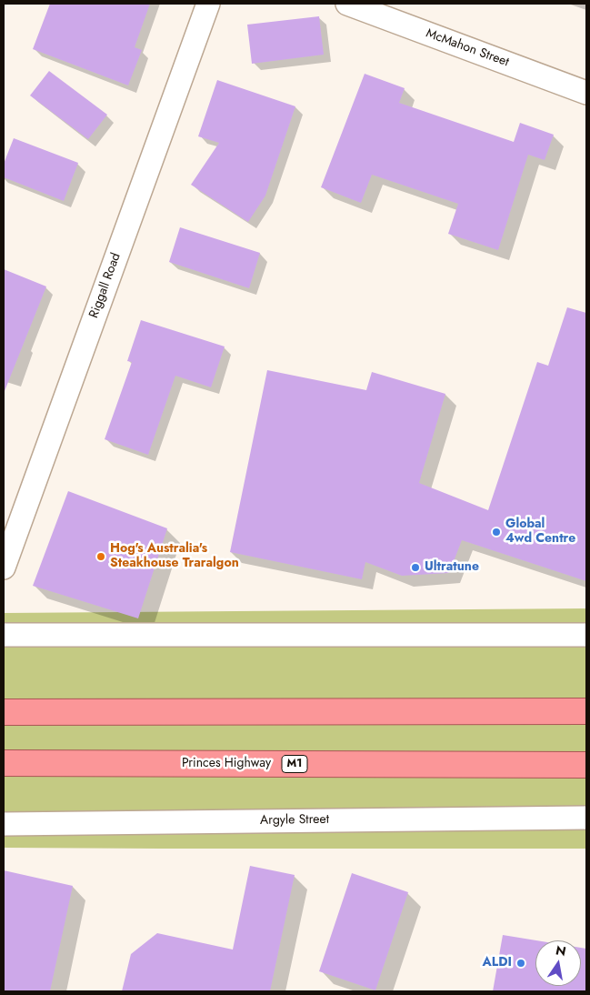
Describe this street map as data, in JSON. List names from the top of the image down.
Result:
{
  "streets": {
    "highway": ["Princes Highway", "M1"],
    "street": ["McMahon Street", "Riggall Road", "Argyle Street"]
  },
  "places": [
    "Global 4wd Centre",
    "Hog's Australia's Steakhouse Traralgon",
    "Ultratune",
    "ALDI"
  ],
  "north": "top"
}
